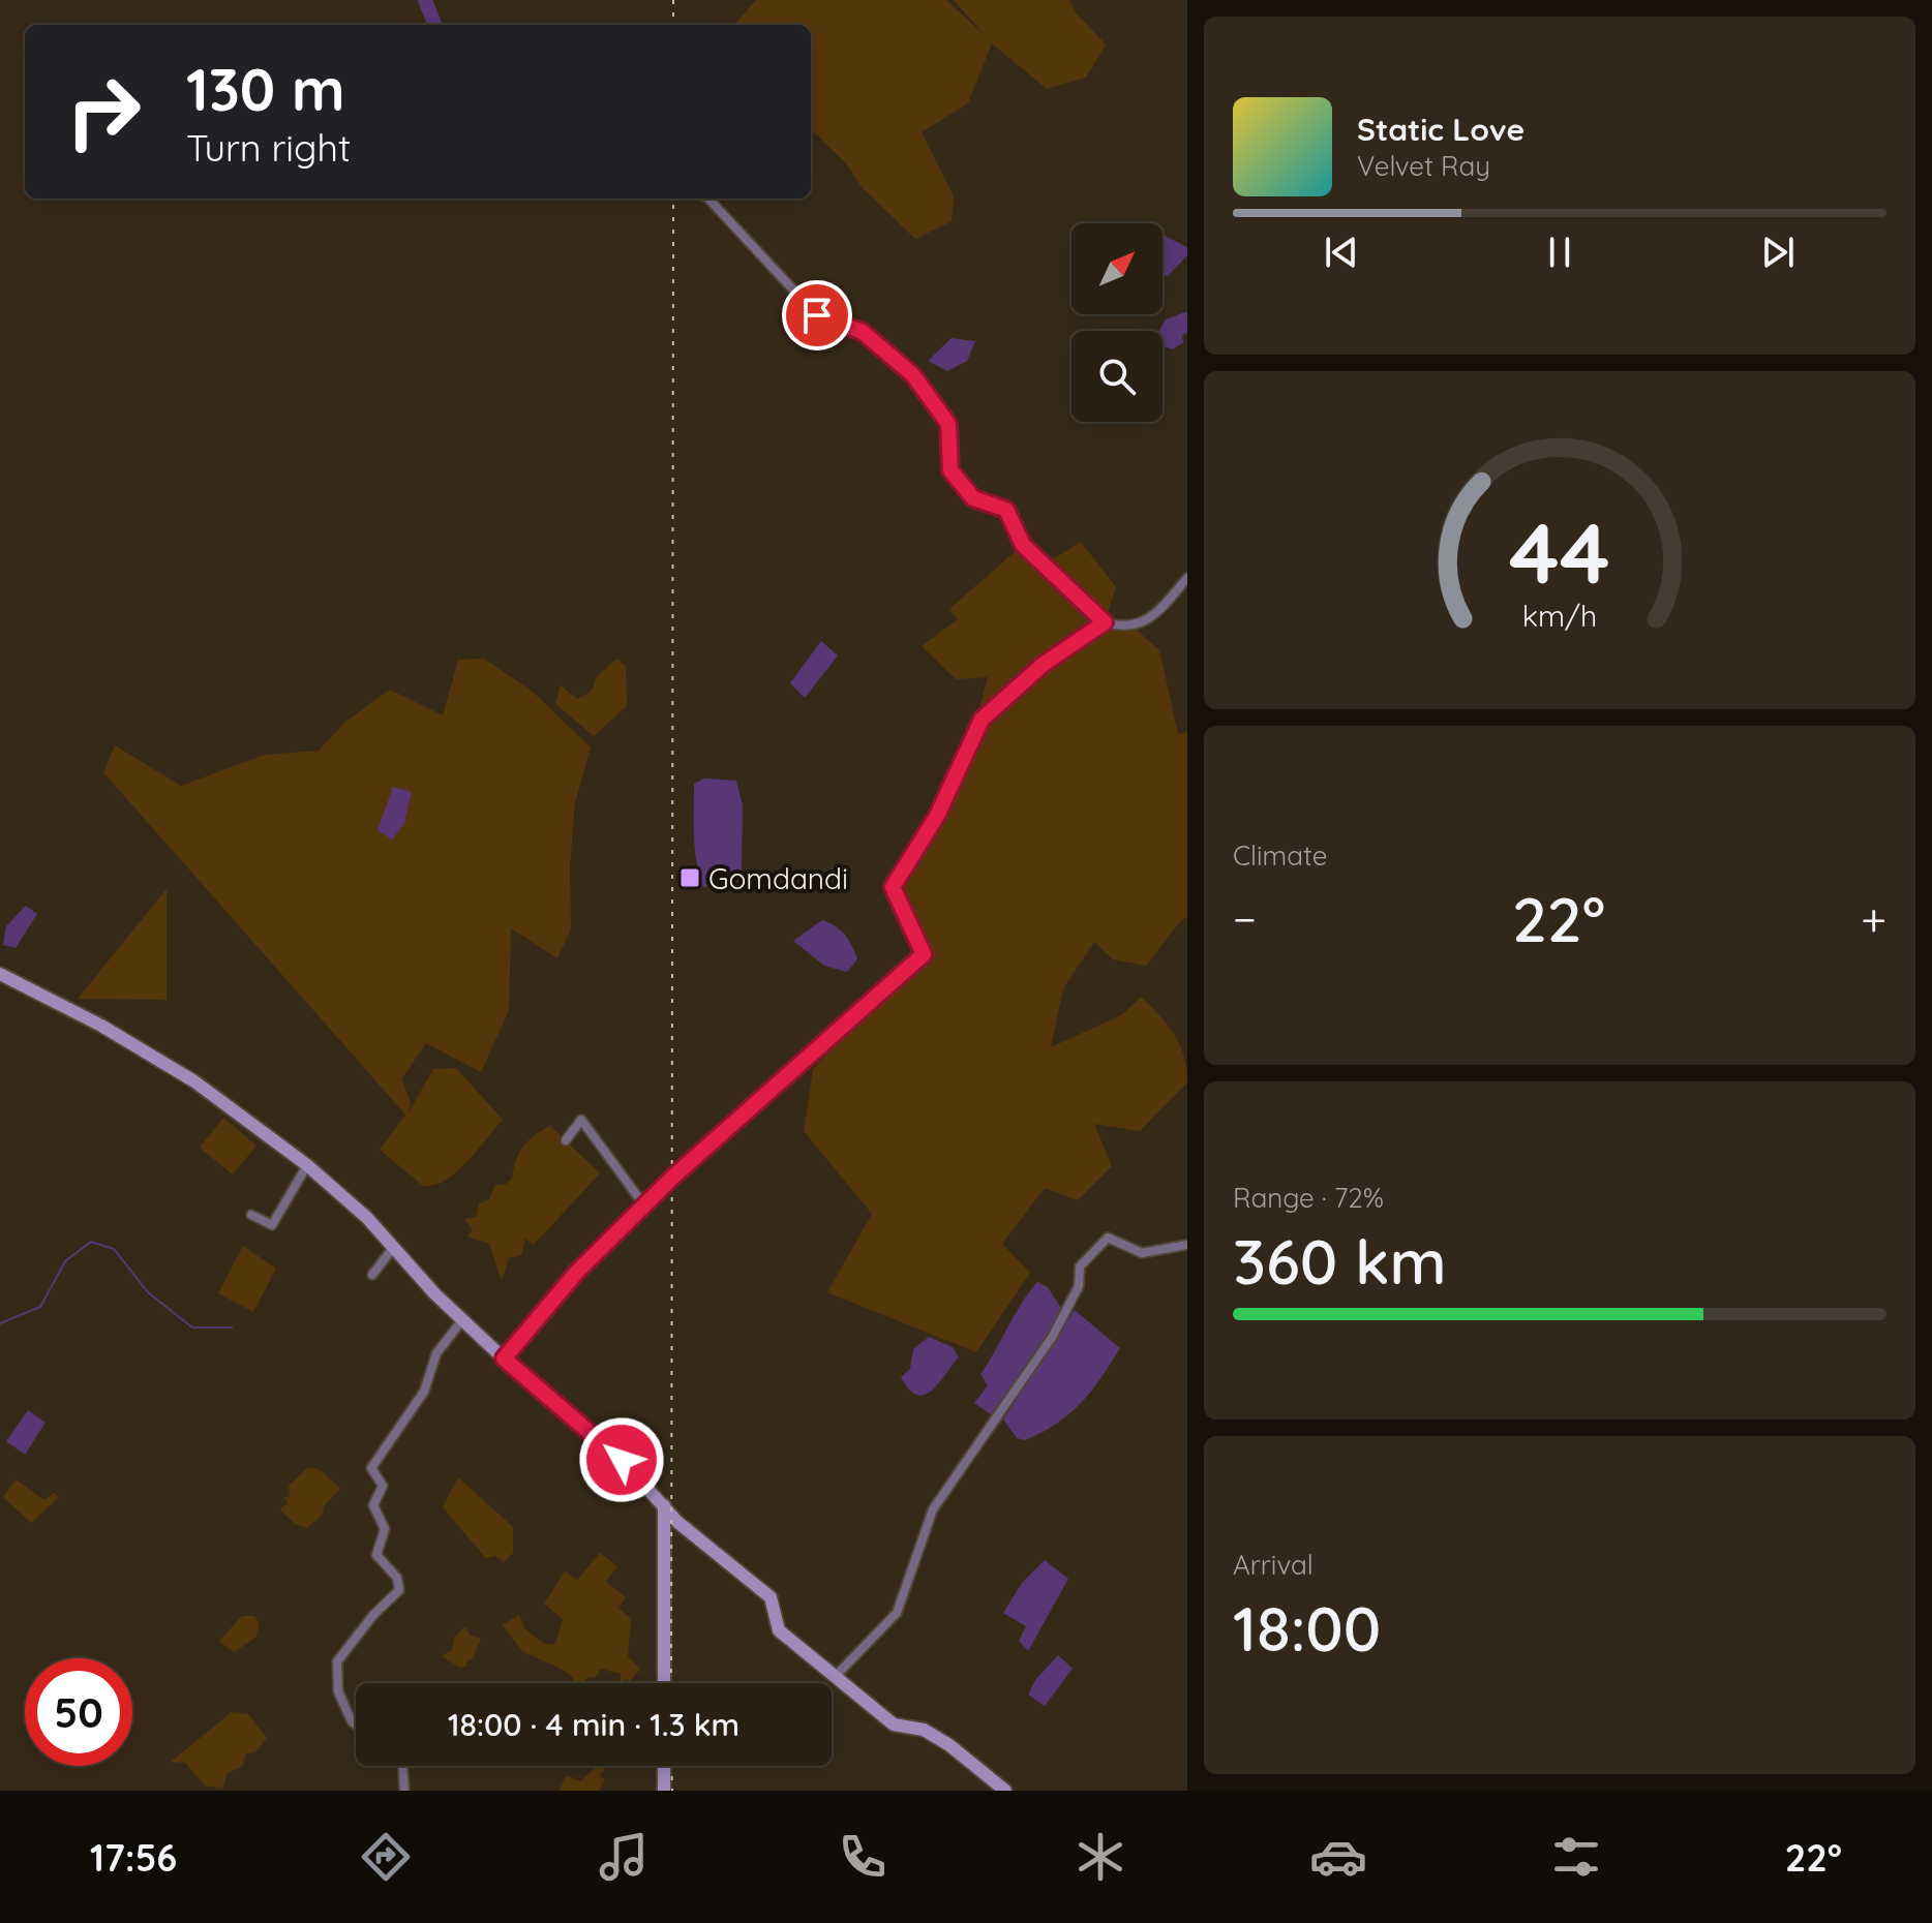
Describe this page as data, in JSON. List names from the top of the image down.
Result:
{
  "places": {
    "transit": ["Gomdandi"]
  },
  "north": "top right",
  "page": {
    "turn": ["130 m", "Turn right"],
    "song": ["Static Love", "Velvet Ray"],
    "tile": [
      "Climate",
      ["Range · 72%", "360 km"],
      ["Arrival", "18:00"]
    ],
    "heat": ["−", "22°", "+"],
    "limit": "50",
    "trip": "18:00 · 4 min · 1.3 km",
    "tabs": ["17:56", "22°"],
    "gauge": ["44", "km/h"]
  }
}
